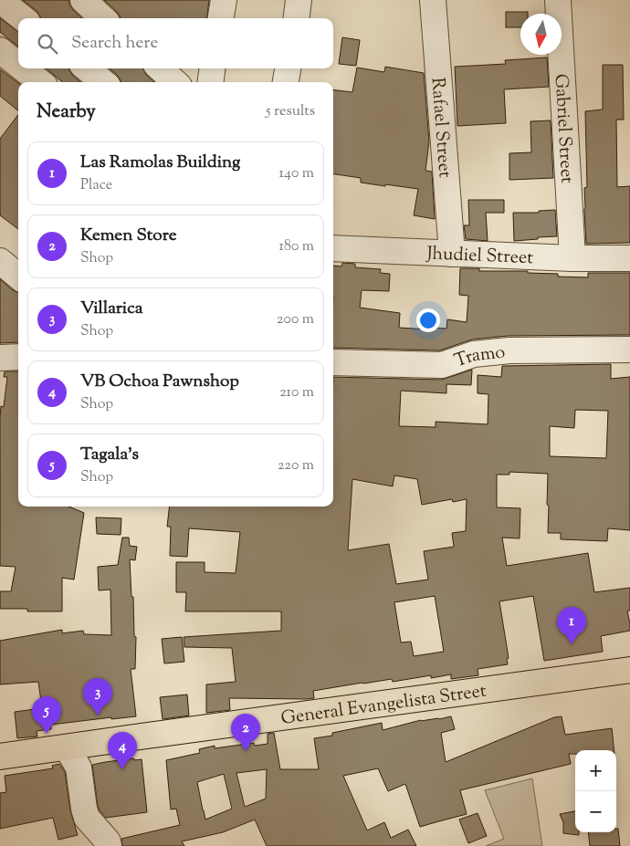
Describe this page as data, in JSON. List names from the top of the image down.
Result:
{
  "streets": {
    "main road": ["General Evangelista Street"],
    "street": [
      "Rafael Street",
      "Gabriel Street",
      "Jhudiel Street",
      "Tramo"
    ]
  },
  "crossings": [
    ["Rafael Street", "Jhudiel Street"],
    ["Gabriel Street", "Jhudiel Street"]
  ],
  "north": "bottom",
  "page": {
    "search": "Search here",
    "heading": ["Nearby", "5 results"],
    "list": [
      {
        "mark": "1",
        "name": "Las Ramolas Building",
        "note": "Place",
        "value": "140 m"
      },
      {
        "mark": "2",
        "name": "Kemen Store",
        "note": "Shop",
        "value": "180 m"
      },
      {
        "mark": "3",
        "name": "Villarica",
        "note": "Shop",
        "value": "200 m"
      },
      {
        "mark": "4",
        "name": "VB Ochoa Pawnshop",
        "note": "Shop",
        "value": "210 m"
      },
      {
        "mark": "5",
        "name": "Tagala's",
        "note": "Shop",
        "value": "220 m"
      }
    ],
    "pins": [
      "1",
      "3",
      "5",
      "2",
      "4"
    ],
    "map_buttons": ["+", "−"]
  }
}
